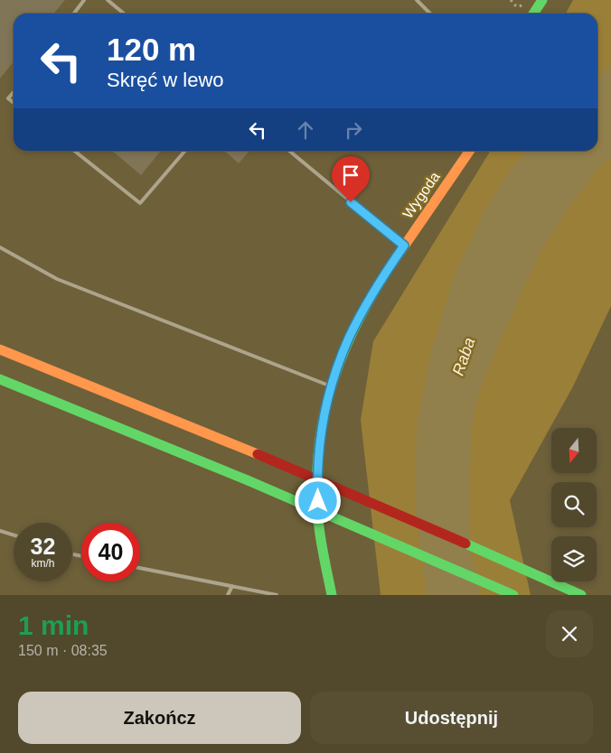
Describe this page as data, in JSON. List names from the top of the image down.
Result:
{
  "streets": {
    "main road": ["Wygoda"]
  },
  "water": ["Raba"],
  "north": "bottom",
  "page": {
    "turn": ["120 m", "Skręć w lewo"],
    "speed": "32 km/h",
    "limit": "40",
    "heading": ["1 min", "150 m · 08:35"],
    "buttons": ["Zakończ", "Udostępnij"]
  }
}
